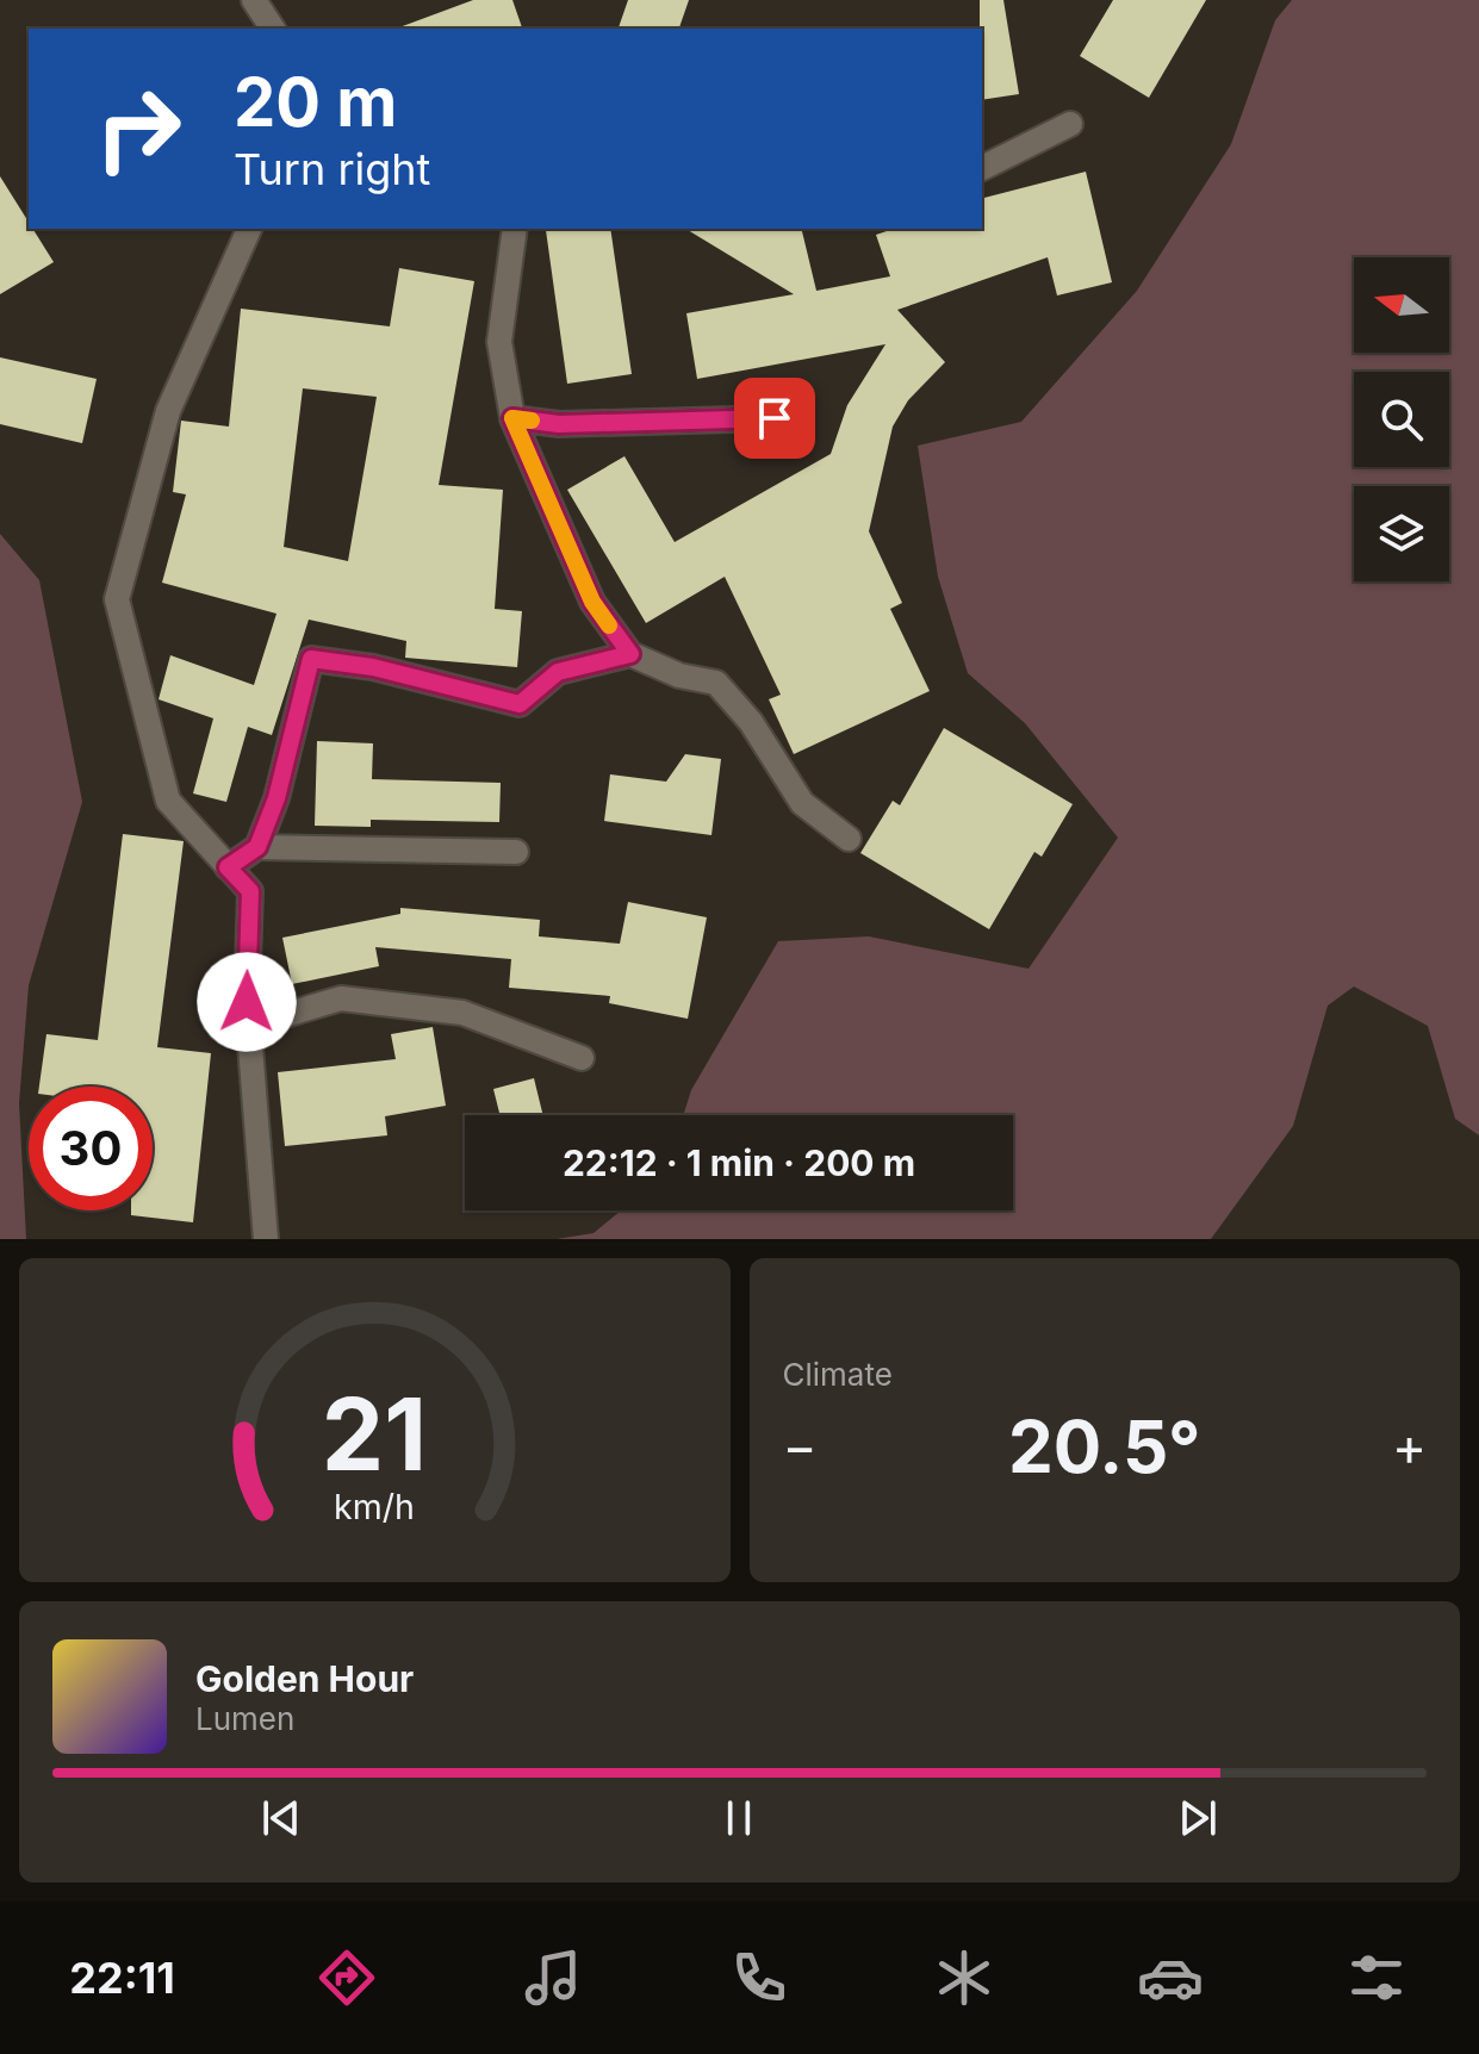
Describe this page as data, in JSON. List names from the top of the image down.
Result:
{
  "north": "left",
  "page": {
    "turn": ["20 m", "Turn right"],
    "limit": "30",
    "trip": "22:12 · 1 min · 200 m",
    "tile": "Climate",
    "heat": ["−", "20.5°", "+"],
    "song": ["Golden Hour", "Lumen"],
    "tabs": "22:11",
    "gauge": ["21", "km/h"]
  }
}
